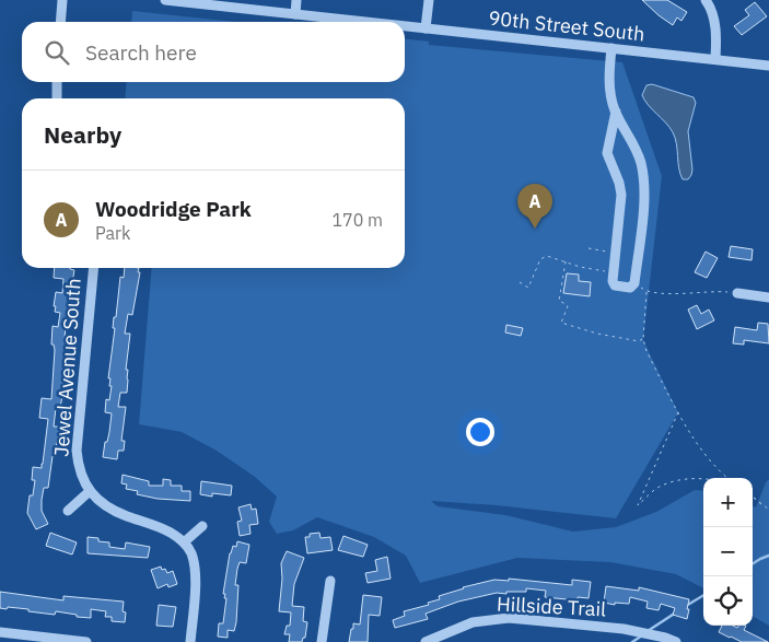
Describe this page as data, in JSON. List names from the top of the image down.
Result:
{
  "streets": {
    "street": ["90th Street South", "Jewel Avenue South", "Hillside Trail"]
  },
  "page": {
    "search": "Search here",
    "heading": "Nearby",
    "list": [
      {
        "mark": "A",
        "name": "Woodridge Park",
        "note": "Park",
        "value": "170 m"
      }
    ],
    "pins": "A",
    "map_buttons": ["+", "−"]
  }
}
